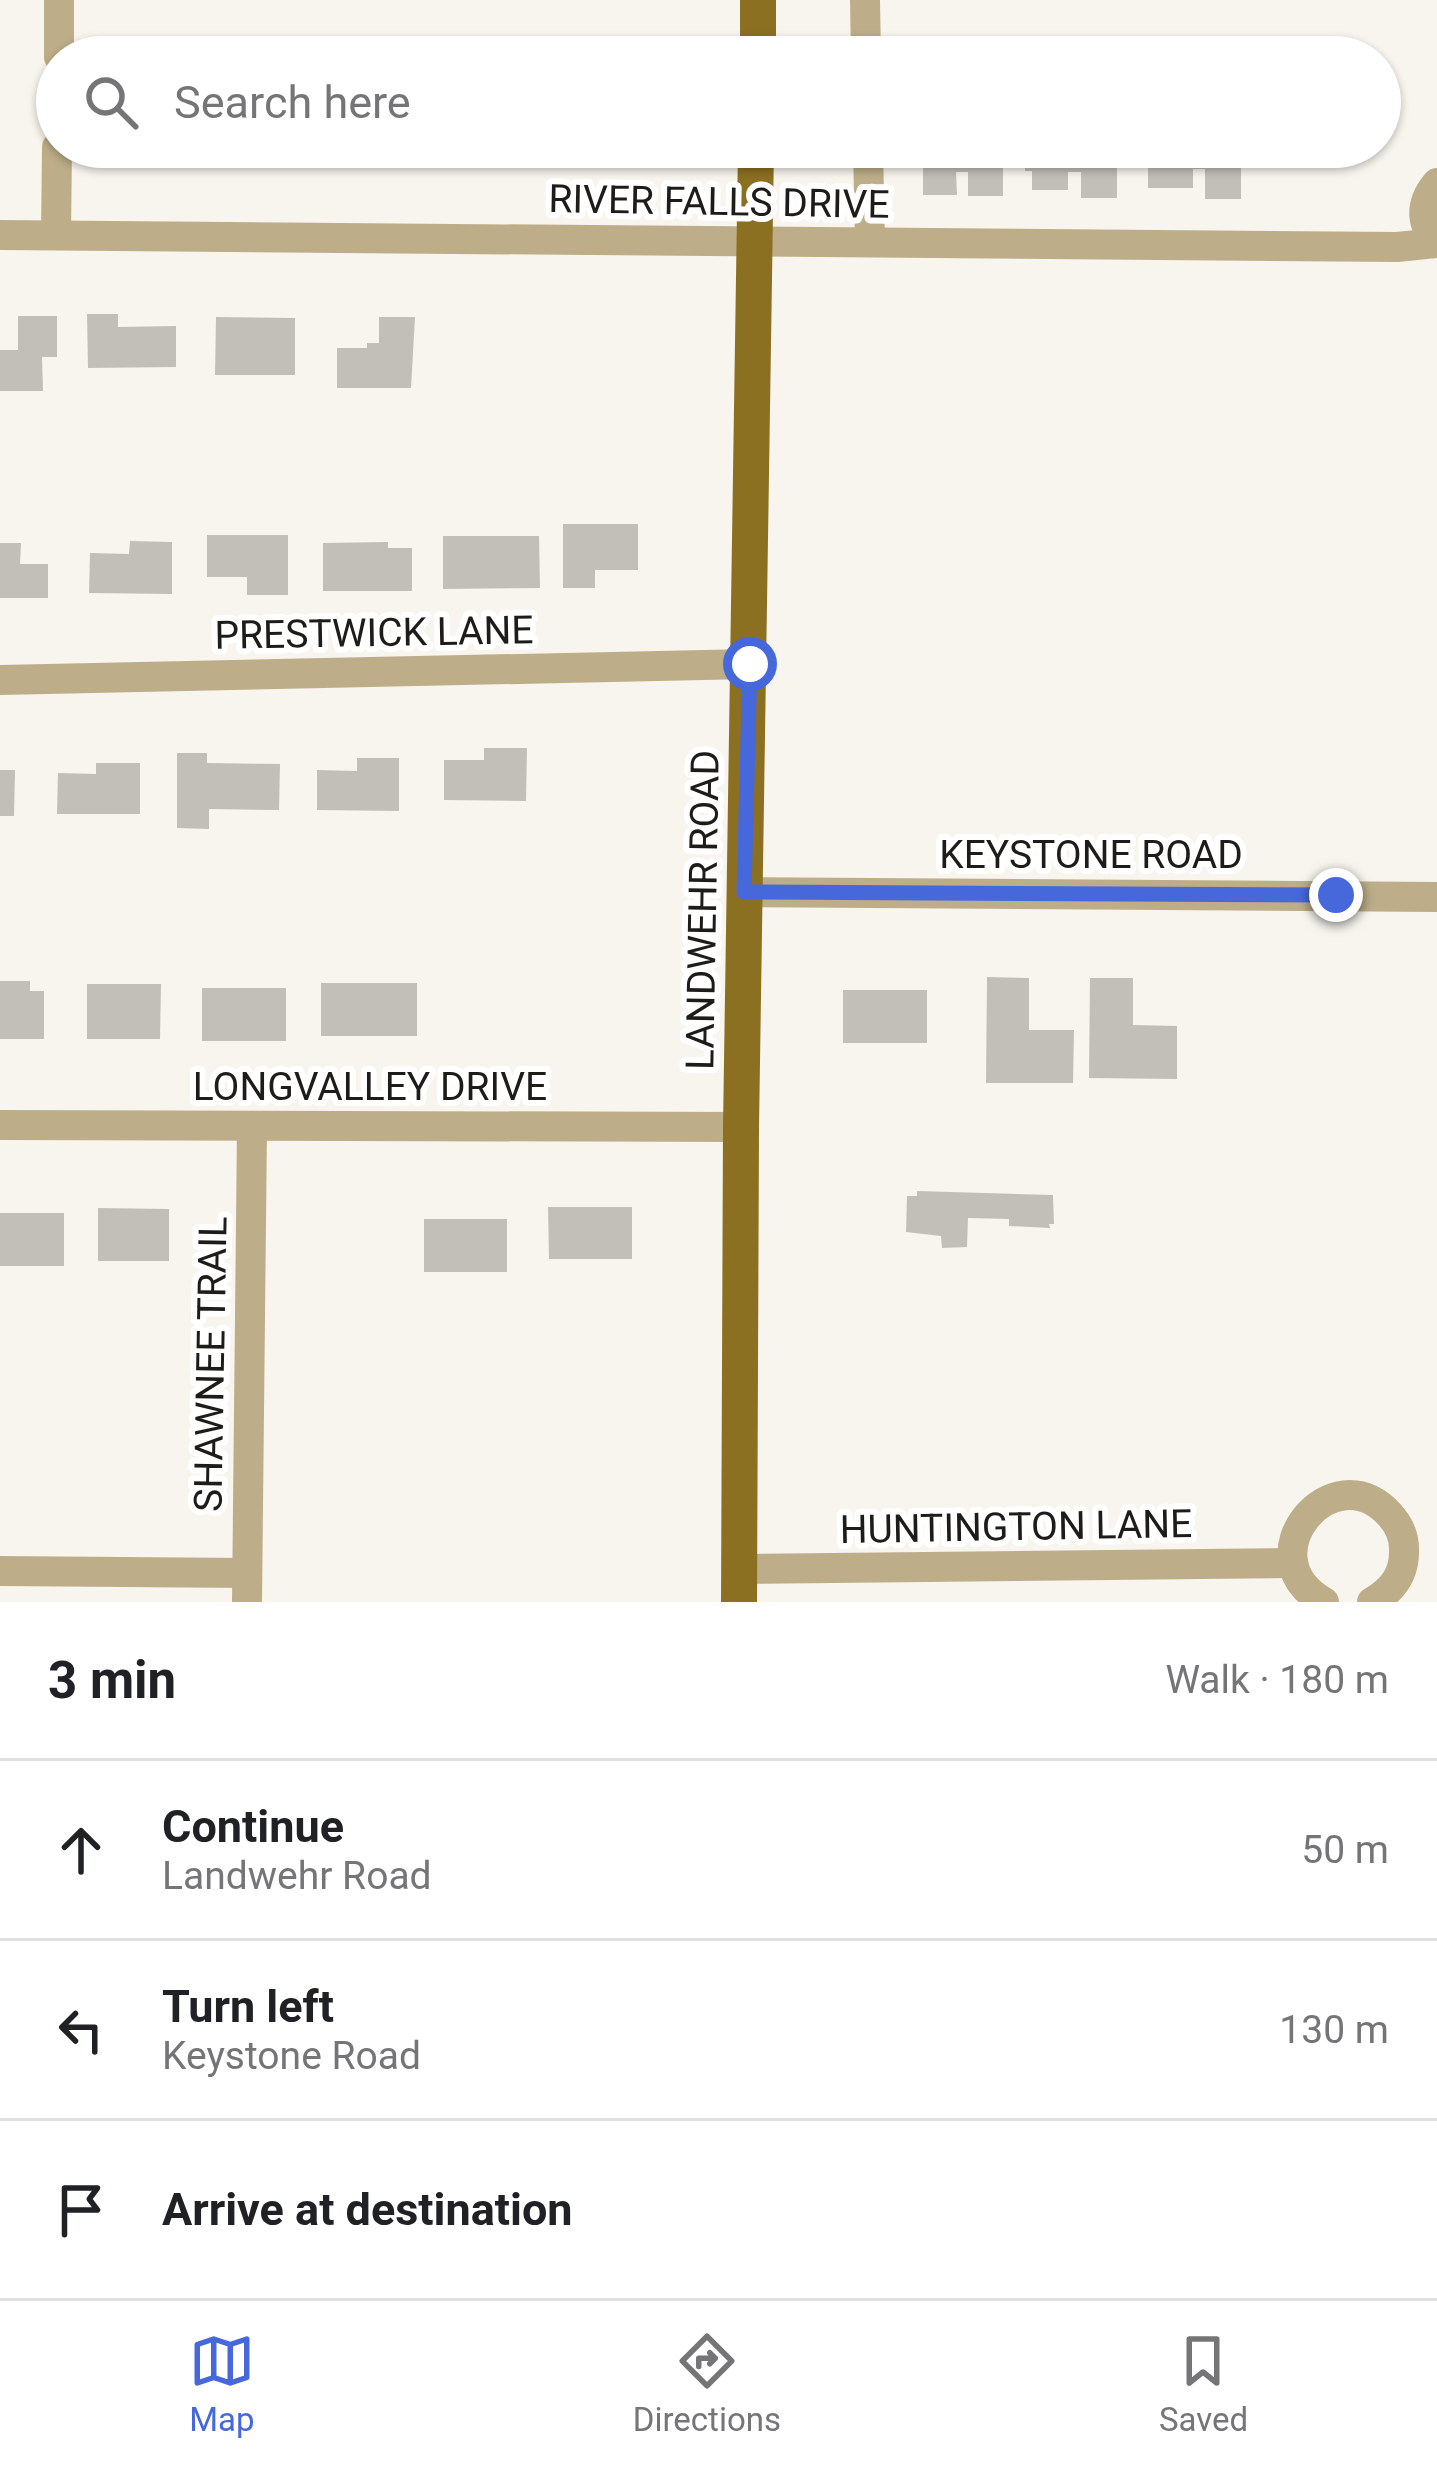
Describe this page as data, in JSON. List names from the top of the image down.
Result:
{
  "streets": {
    "main road": ["LANDWEHR ROAD"],
    "street": [
      "RIVER FALLS DRIVE",
      "PRESTWICK LANE",
      "KEYSTONE ROAD",
      "LONGVALLEY DRIVE",
      "SHAWNEE TRAIL",
      "HUNTINGTON LANE"
    ]
  },
  "crossings": [
    ["RIVER FALLS DRIVE", "LANDWEHR ROAD"],
    ["PRESTWICK LANE", "LANDWEHR ROAD"],
    ["KEYSTONE ROAD", "LANDWEHR ROAD"],
    ["LANDWEHR ROAD", "LONGVALLEY DRIVE"],
    ["LANDWEHR ROAD", "HUNTINGTON LANE"],
    ["LONGVALLEY DRIVE", "SHAWNEE TRAIL"]
  ],
  "page": {
    "search": "Search here",
    "heading": ["3 min", "Walk · 180 m"],
    "list": [
      ["Continue", "Landwehr Road", "50 m"],
      ["Turn left", "Keystone Road", "130 m"],
      "Arrive at destination"
    ],
    "nav": ["Map", "Directions", "Saved"]
  }
}
